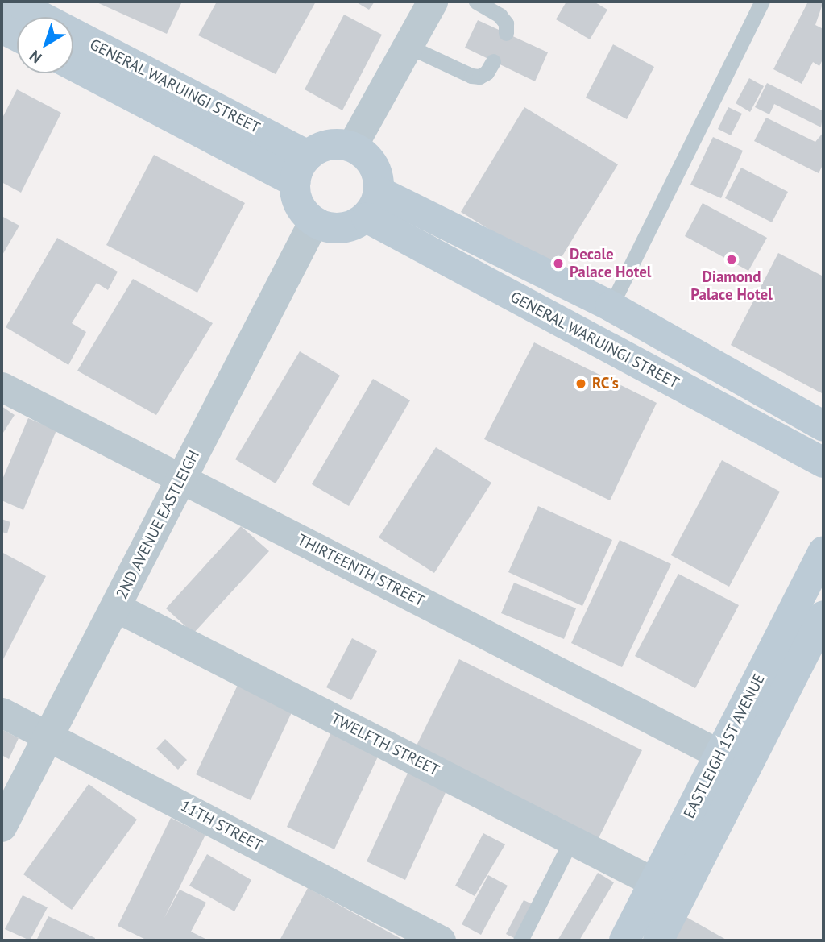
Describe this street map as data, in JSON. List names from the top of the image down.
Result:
{
  "streets": {
    "main road": ["GENERAL WARUINGI STREET", "EASTLEIGH 1ST AVENUE"],
    "street": [
      "2ND AVENUE EASTLEIGH",
      "THIRTEENTH STREET",
      "TWELFTH STREET",
      "11TH STREET"
    ]
  },
  "crossings": [
    ["GENERAL WARUINGI STREET", "2ND AVENUE EASTLEIGH"],
    ["2ND AVENUE EASTLEIGH", "THIRTEENTH STREET"],
    ["2ND AVENUE EASTLEIGH", "TWELFTH STREET"],
    ["2ND AVENUE EASTLEIGH", "11TH STREET"],
    ["THIRTEENTH STREET", "EASTLEIGH 1ST AVENUE"],
    ["TWELFTH STREET", "EASTLEIGH 1ST AVENUE"]
  ],
  "places": ["Diamond Palace Hotel", "Decale Palace Hotel", "RC's"],
  "north": "bottom left"
}
